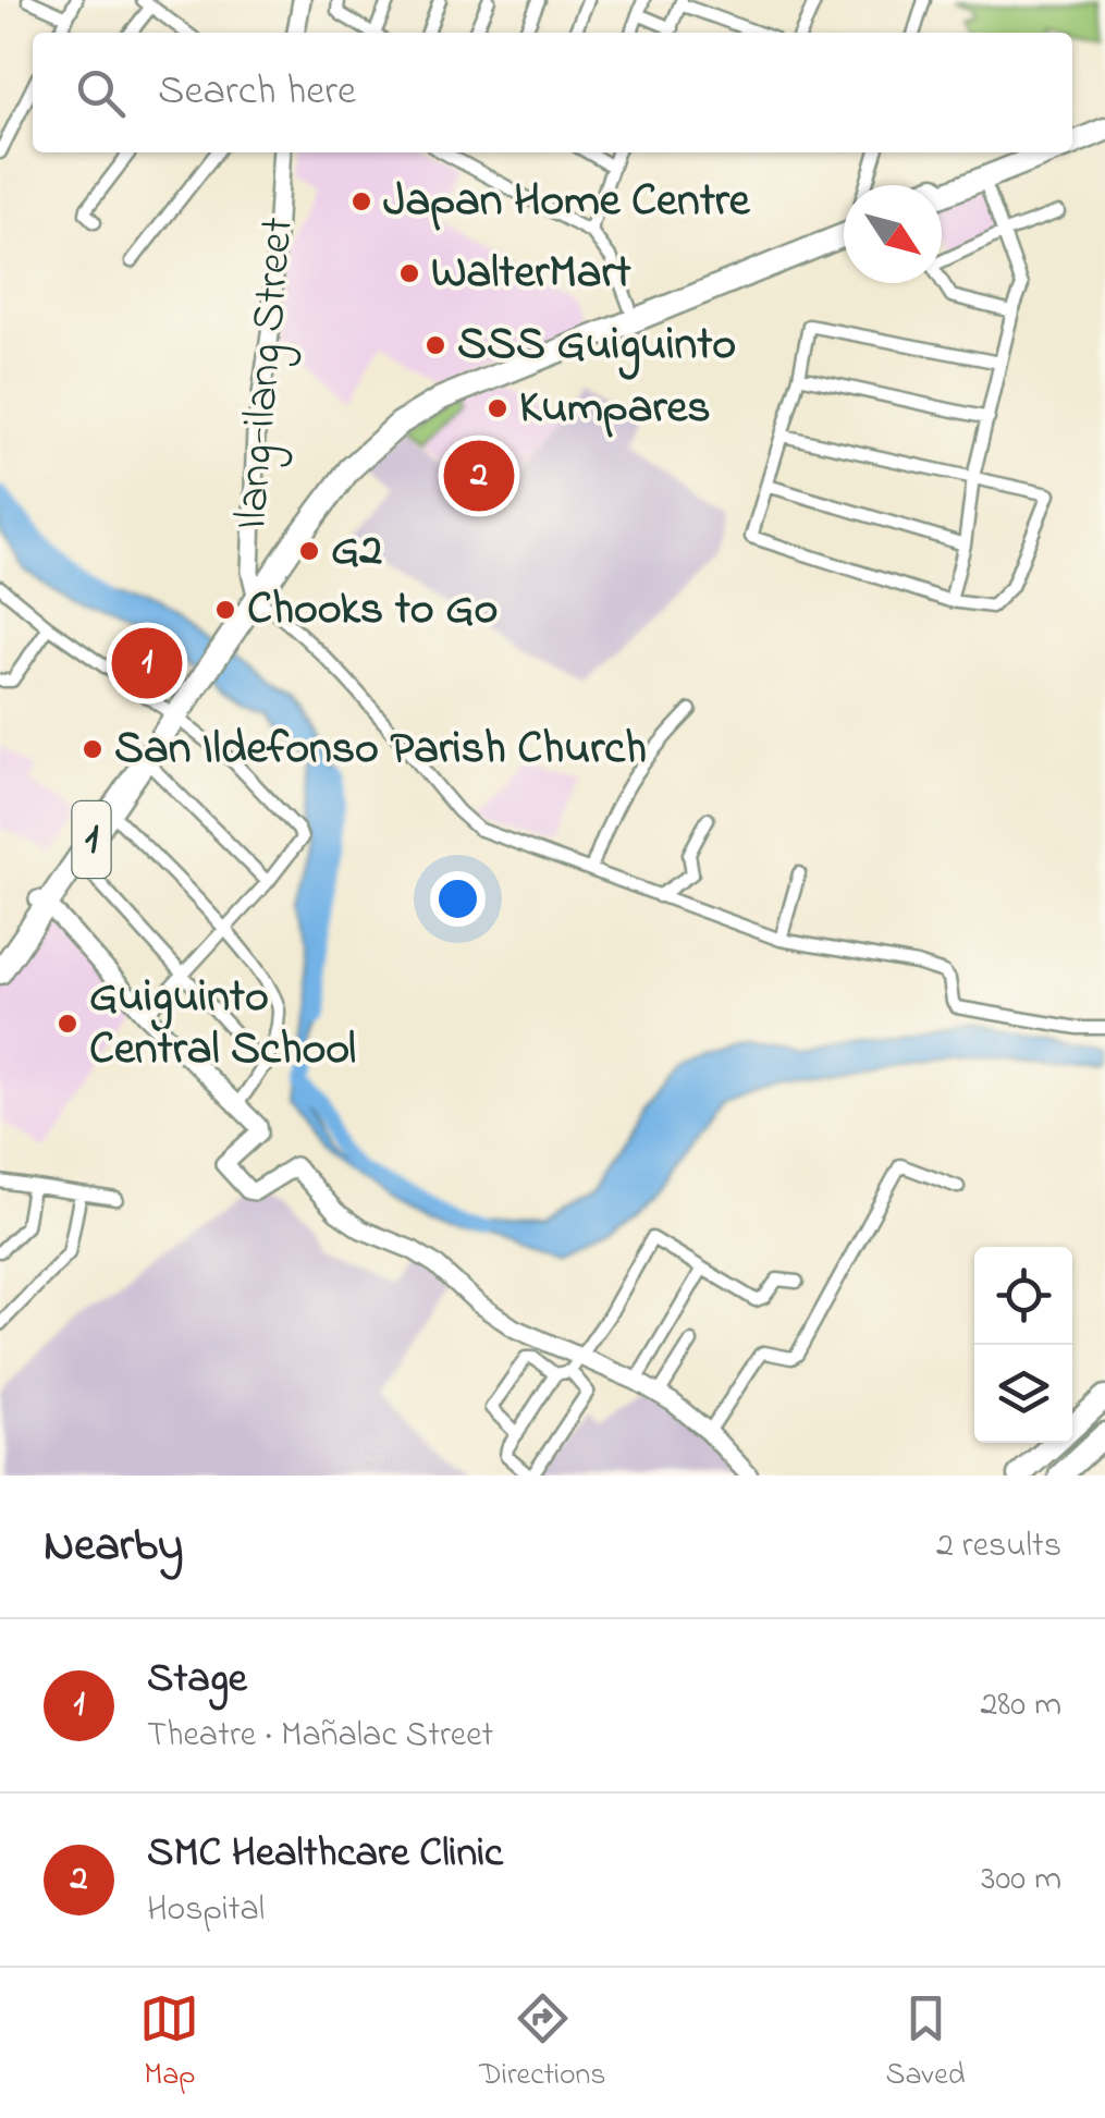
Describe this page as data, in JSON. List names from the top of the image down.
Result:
{
  "streets": {
    "highway": ["1"],
    "street": ["Ilang-ilang Street"]
  },
  "crossings": [
    ["Ilang-ilang Street", "1"]
  ],
  "places": [
    "Japan Home Centre",
    "WalterMart",
    "SSS Guiguinto",
    "Kumpares",
    "G2",
    "Chooks to Go",
    "San Ildefonso Parish Church",
    "Guiguinto Central School"
  ],
  "north": "bottom right",
  "page": {
    "search": "Search here",
    "pins": ["2", "1"],
    "heading": ["Nearby", "2 results"],
    "list": [
      {
        "mark": "1",
        "name": "Stage",
        "note": "Theatre · Mañalac Street",
        "value": "280 m"
      },
      {
        "mark": "2",
        "name": "SMC Healthcare Clinic",
        "note": "Hospital",
        "value": "300 m"
      }
    ],
    "nav": ["Map", "Directions", "Saved"]
  }
}
